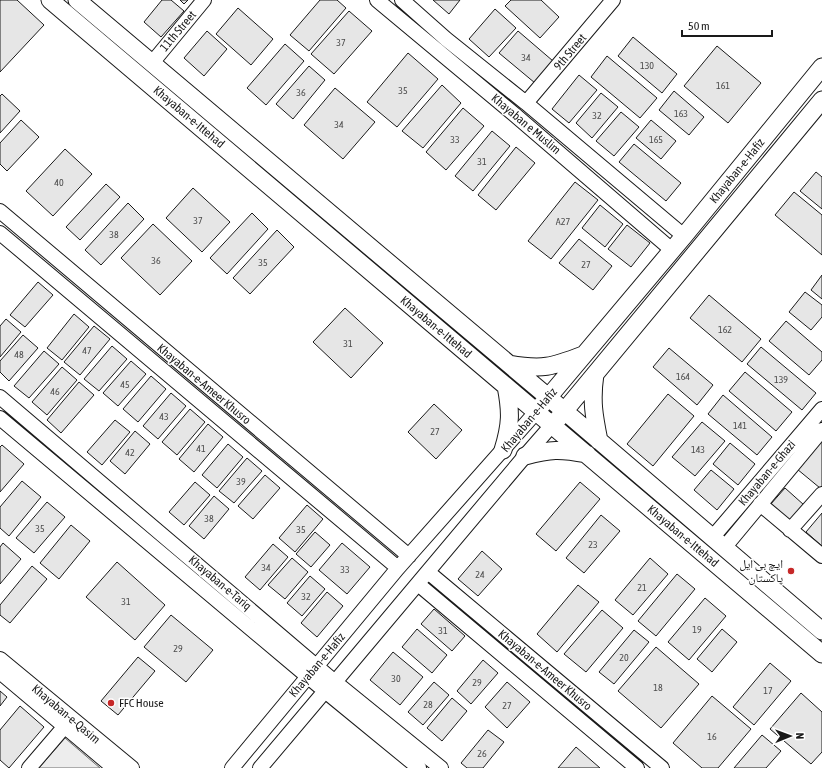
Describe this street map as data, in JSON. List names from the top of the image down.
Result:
{
  "streets": {
    "main road": ["Khayaban-e-Ittehad", "Khayaban-e-Hafiz"],
    "street": [
      "11th Street",
      "9th Street",
      "Khayaban e Muslim",
      "Khayaban-e-Ameer Khusro",
      "Khayaban-e-Ghazi",
      "Khayaban-e-Tariq",
      "Khayaban-e-Qasim"
    ]
  },
  "crossings": [
    ["11th Street", "Khayaban-e-Ittehad"],
    ["Khayaban-e-Ittehad", "Khayaban-e-Hafiz"],
    ["Khayaban-e-Ittehad", "Khayaban-e-Ghazi"],
    ["Khayaban e Muslim", "Khayaban-e-Hafiz"],
    ["Khayaban-e-Hafiz", "Khayaban-e-Ameer Khusro"],
    ["Khayaban-e-Hafiz", "Khayaban-e-Tariq"]
  ],
  "places": ["ایچ بی ایل پاکستان", "FFC House"],
  "house_numbers": [
    "37",
    "34",
    "130",
    "161",
    "35",
    "36",
    "163",
    "32",
    "34",
    "33",
    "165",
    "31",
    "40",
    "37",
    "A27",
    "38",
    "36",
    "35",
    "27",
    "162",
    "31",
    "47",
    "48",
    "164",
    "139",
    "45",
    "46",
    "43",
    "141",
    "27",
    "41",
    "143",
    "42",
    "39",
    "38",
    "35",
    "35",
    "23",
    "34",
    "33",
    "24",
    "21",
    "32",
    "31",
    "19",
    "31",
    "29",
    "20",
    "30",
    "29",
    "18",
    "17",
    "28",
    "27",
    "16",
    "26"
  ],
  "scale_bar": "50 m",
  "north": "right"
}
